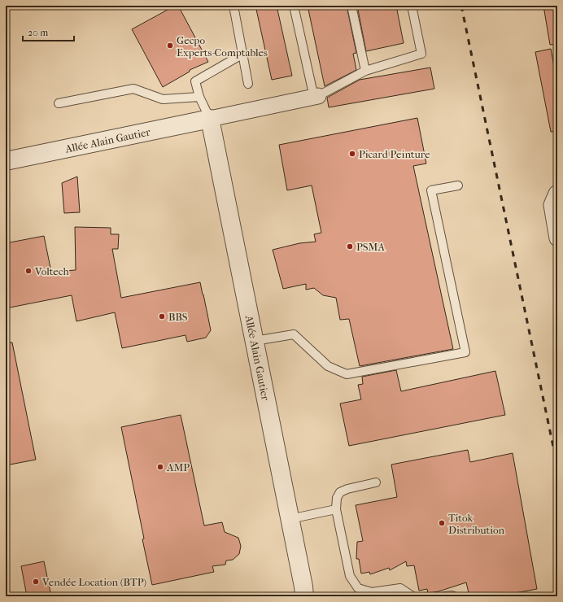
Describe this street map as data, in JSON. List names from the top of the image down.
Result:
{
  "streets": {
    "street": ["Allée Alain Gautier"]
  },
  "places": [
    "Gecpo Experts-Comptables",
    "Picard Peinture",
    "PSMA",
    "Voltech",
    "BBS",
    "AMP",
    "Titok Distribution",
    "Vendée Location (BTP)"
  ],
  "scale_bar": "20 m"
}
